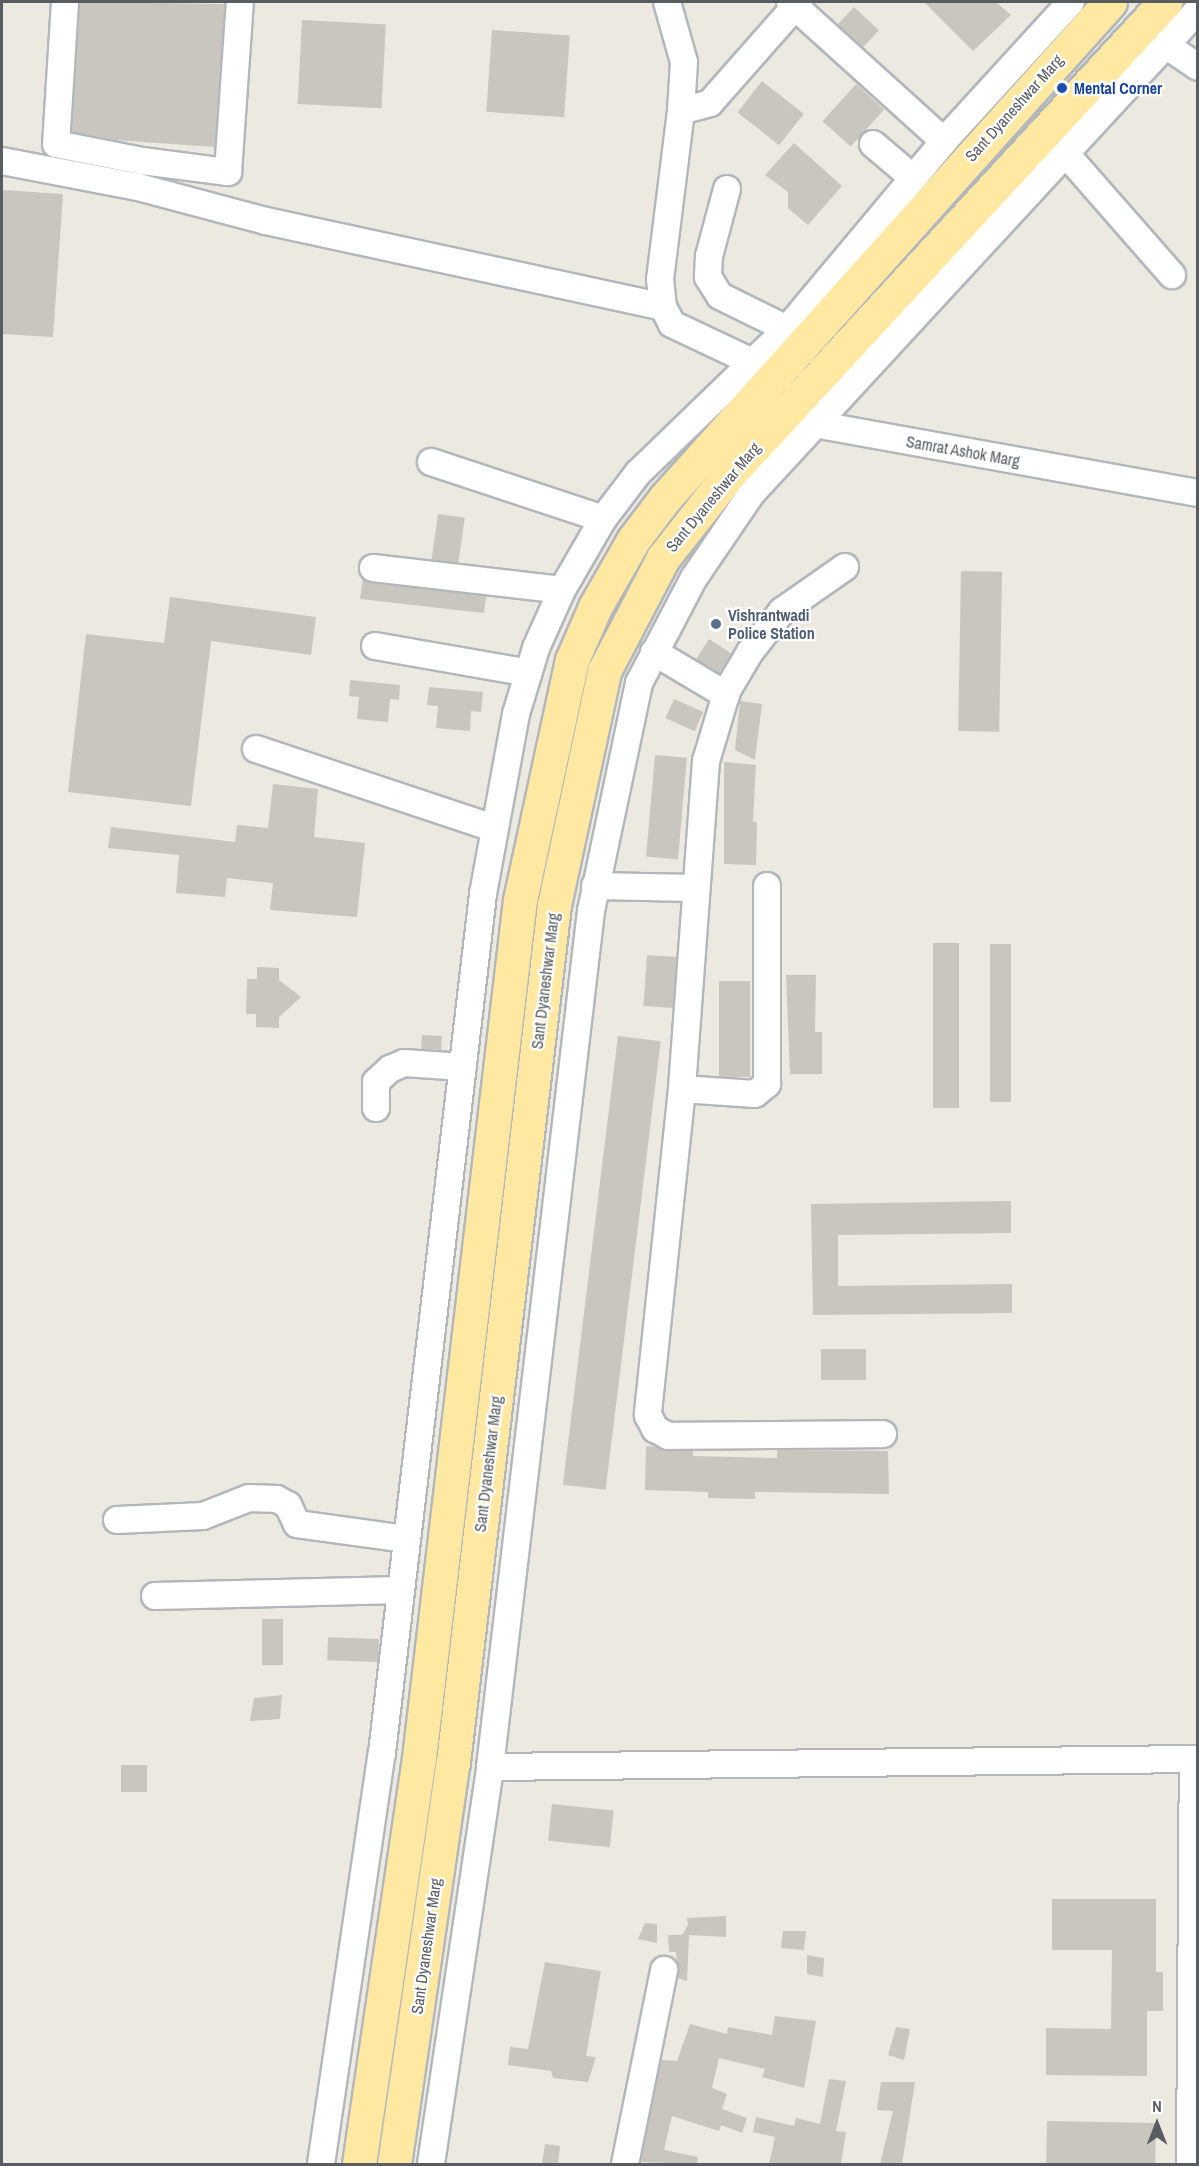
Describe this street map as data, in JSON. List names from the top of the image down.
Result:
{
  "streets": {
    "main road": ["Sant Dyaneshwar Marg"],
    "street": ["Samrat Ashok Marg"]
  },
  "crossings": [
    ["Sant Dyaneshwar Marg", "Samrat Ashok Marg"]
  ],
  "places": ["Mental Corner", "Vishrantwadi Police Station"],
  "north": "top"
}
